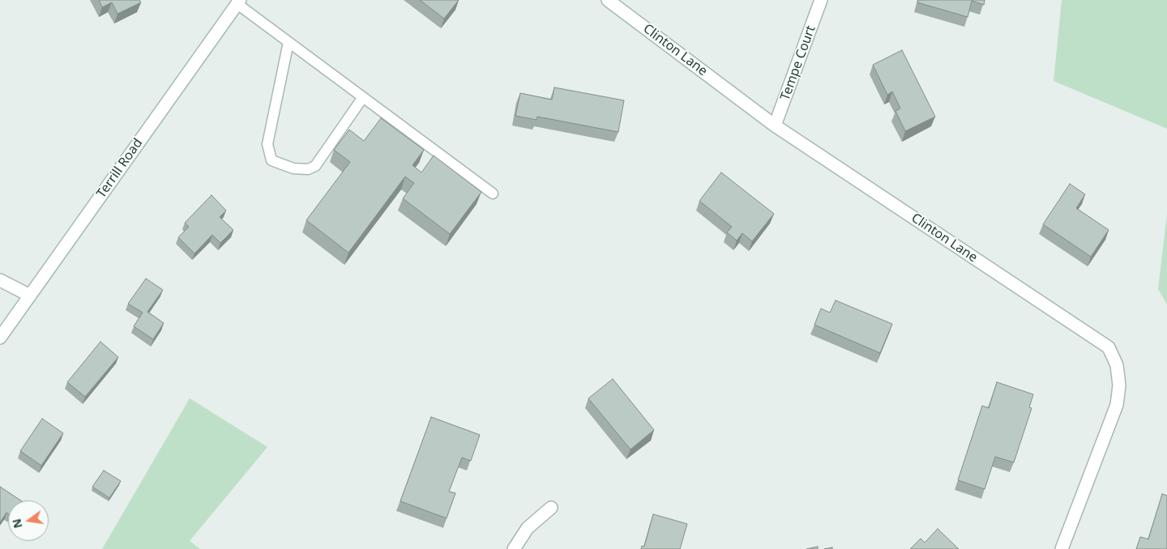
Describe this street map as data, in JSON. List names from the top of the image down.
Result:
{
  "streets": {
    "street": ["Clinton Lane", "Tempe Court", "Terrill Road"]
  },
  "crossings": [
    ["Clinton Lane", "Tempe Court"]
  ],
  "north": "left"
}
